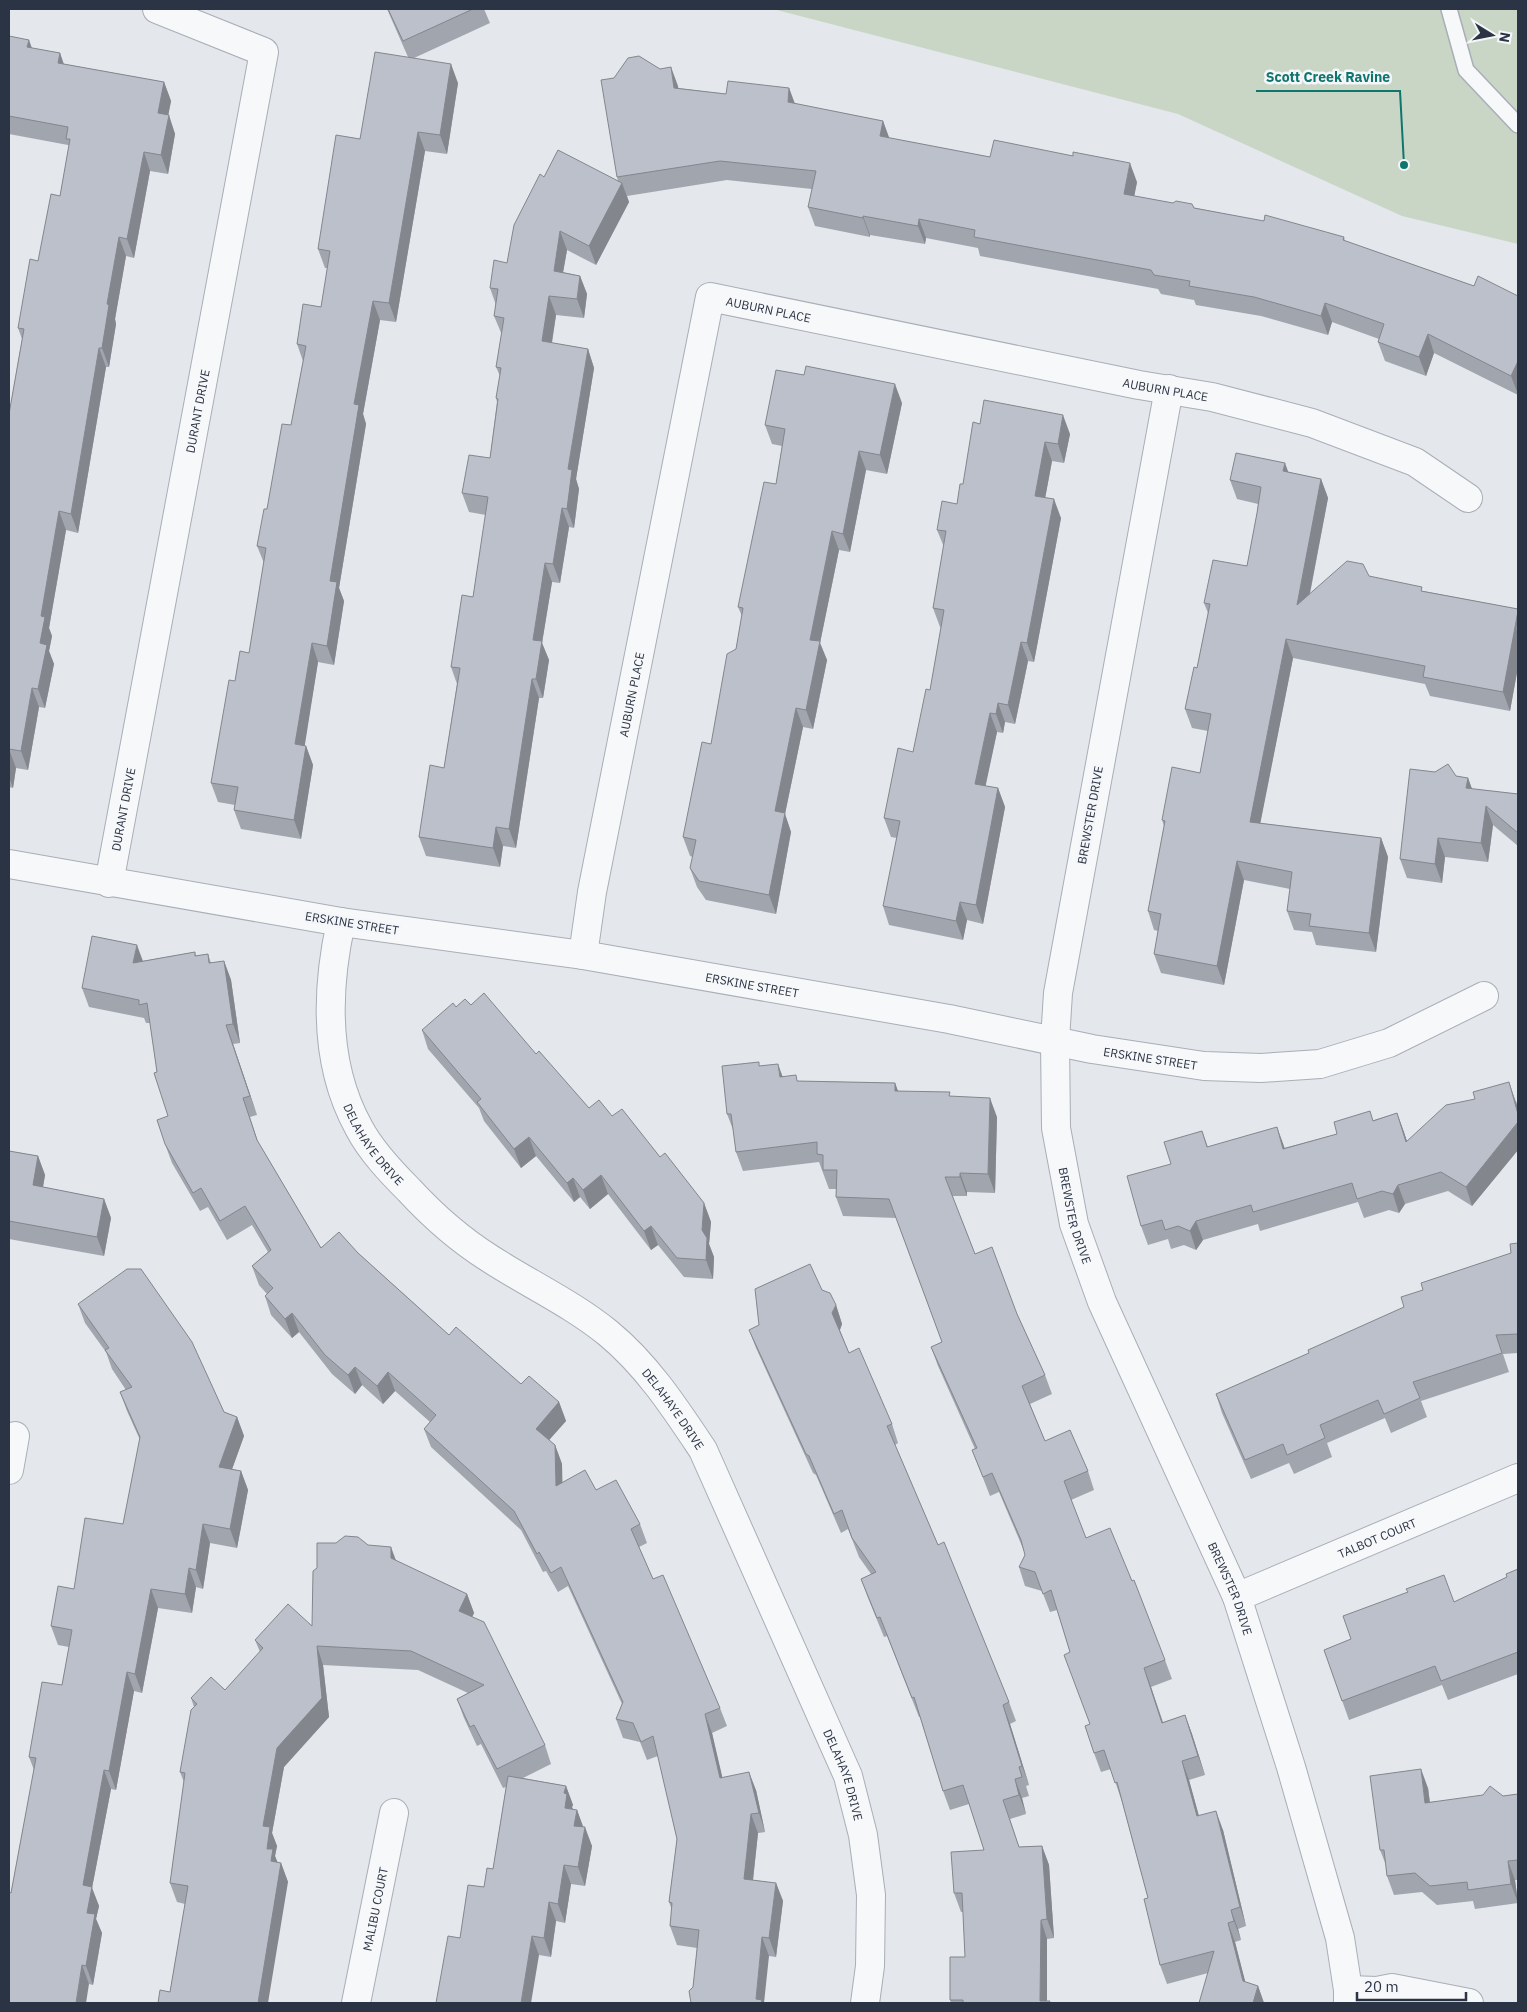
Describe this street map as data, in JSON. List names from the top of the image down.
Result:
{
  "streets": {
    "street": [
      "AUBURN PLACE",
      "DURANT DRIVE",
      "BREWSTER DRIVE",
      "ERSKINE STREET",
      "DELAHAYE DRIVE",
      "TALBOT COURT",
      "MALIBU COURT"
    ]
  },
  "crossings": [
    ["AUBURN PLACE", "BREWSTER DRIVE"],
    ["AUBURN PLACE", "ERSKINE STREET"],
    ["DURANT DRIVE", "ERSKINE STREET"],
    ["BREWSTER DRIVE", "ERSKINE STREET"],
    ["BREWSTER DRIVE", "TALBOT COURT"],
    ["ERSKINE STREET", "DELAHAYE DRIVE"]
  ],
  "places": ["Scott Creek Ravine"],
  "scale_bar": "20 m",
  "north": "right"
}
